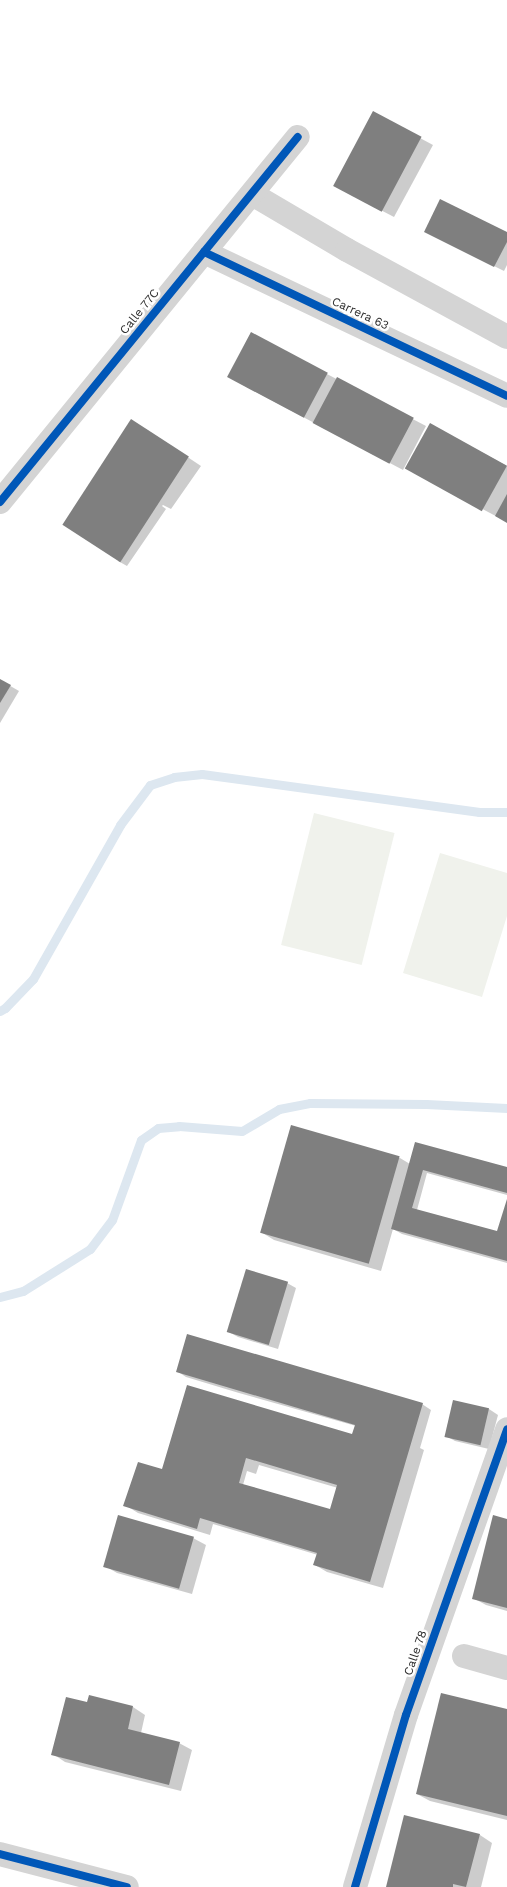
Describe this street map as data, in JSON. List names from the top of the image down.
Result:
{
  "streets": {
    "street": ["Calle 77C", "Carrera 63", "Calle 78"]
  },
  "crossings": [
    ["Calle 77C", "Carrera 63"]
  ]
}
